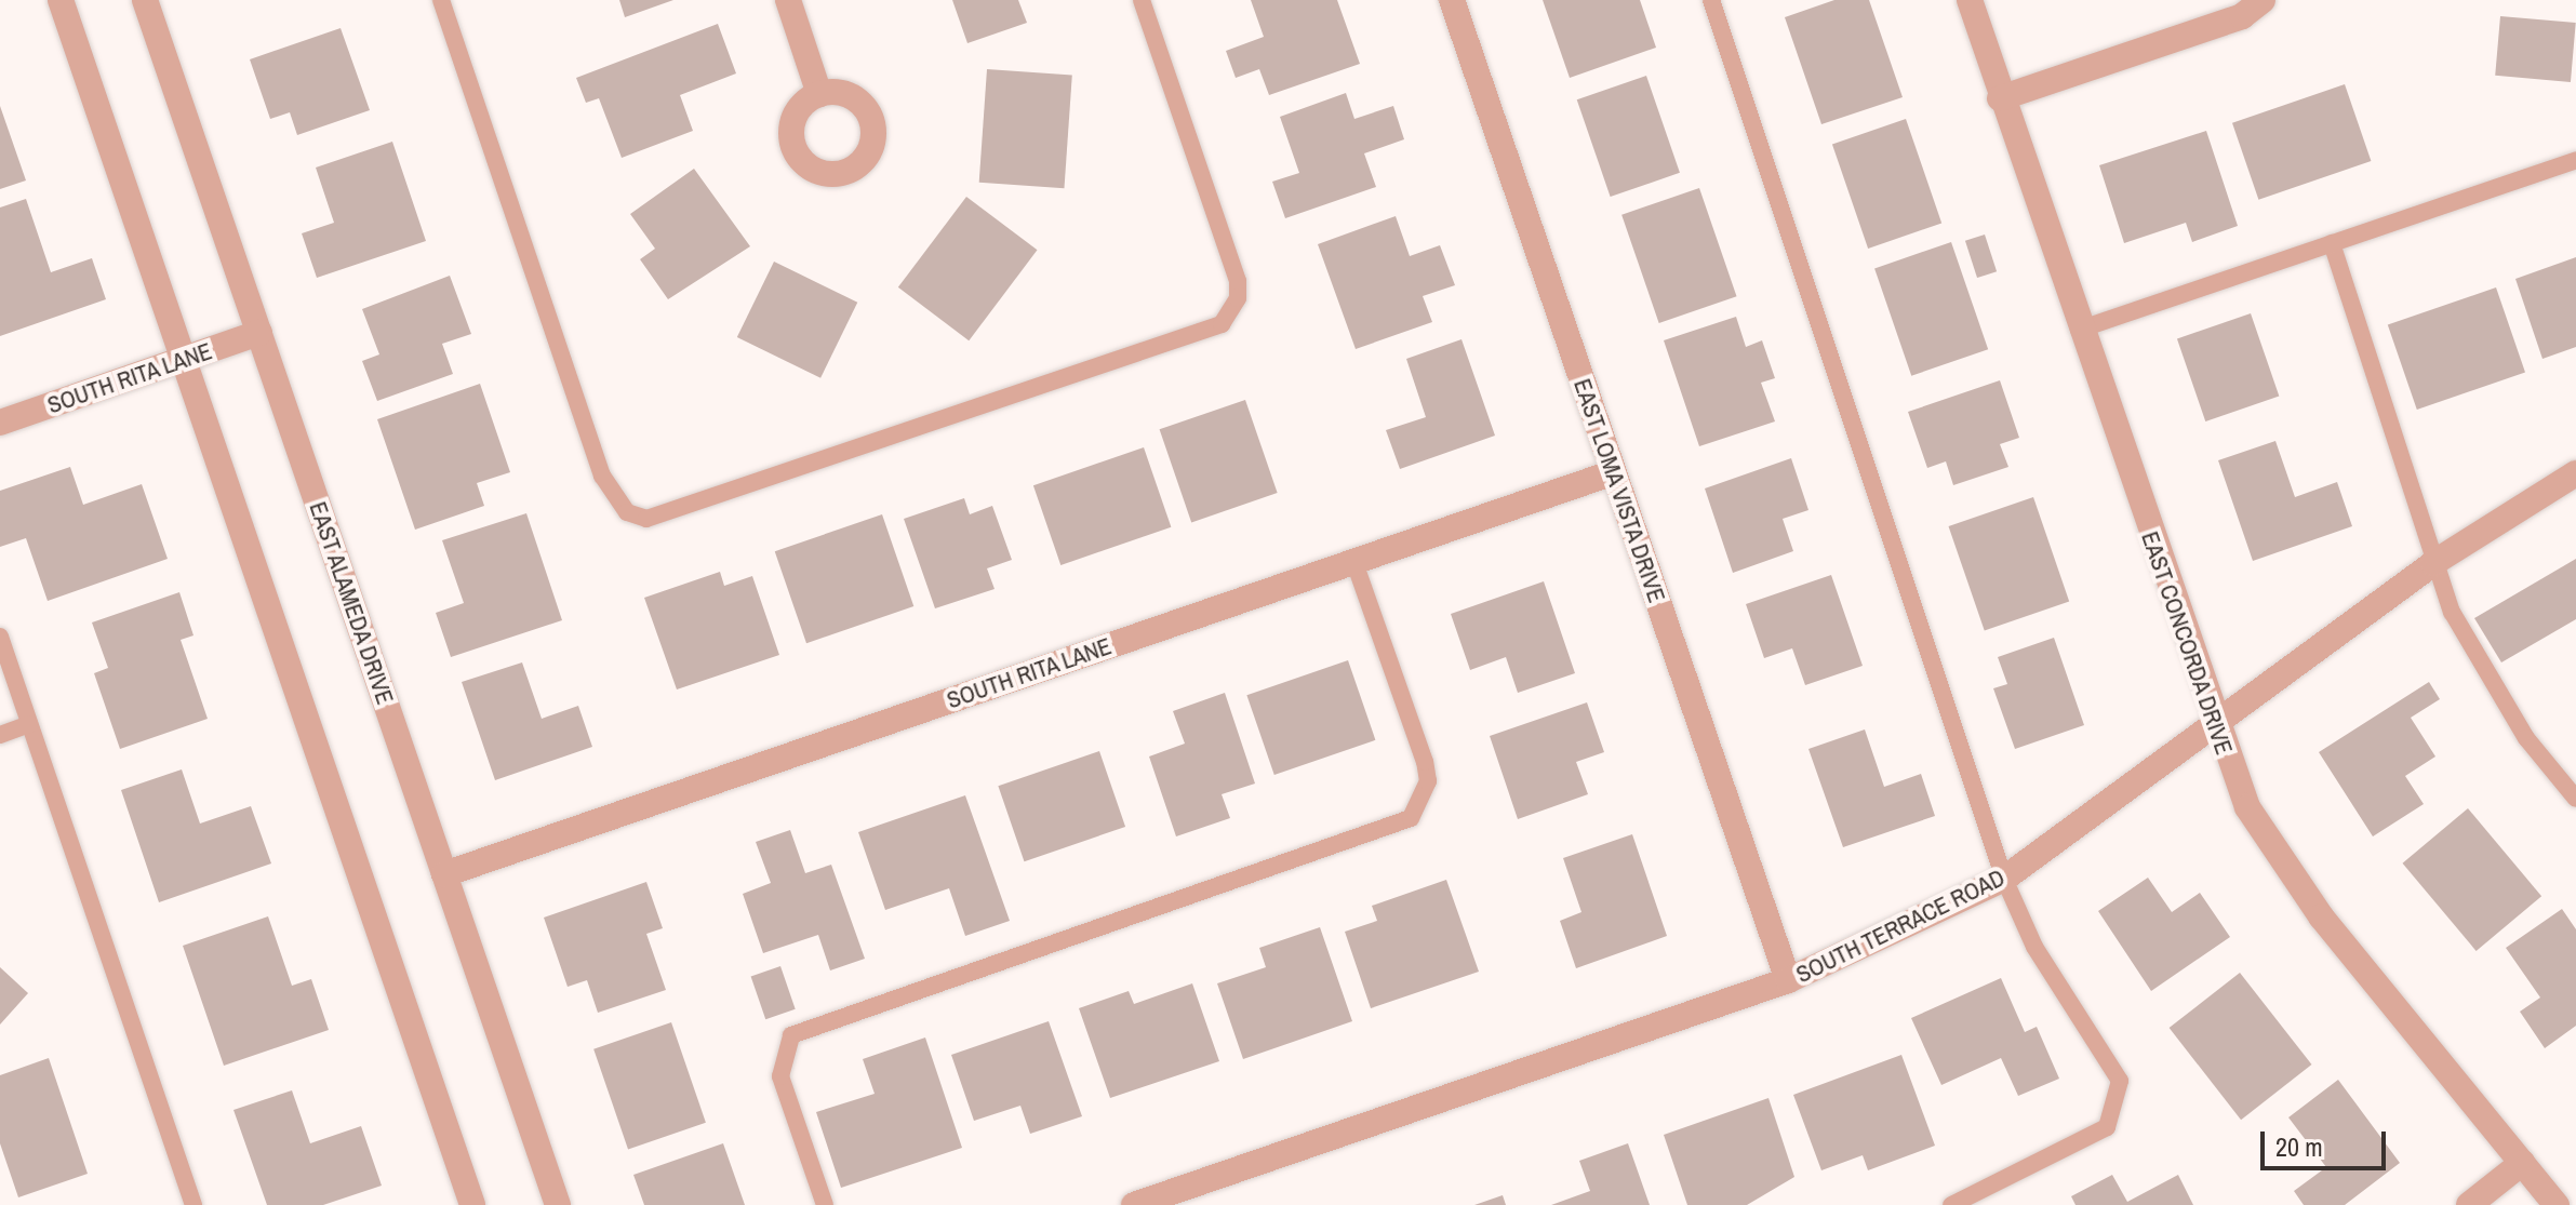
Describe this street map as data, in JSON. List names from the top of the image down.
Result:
{
  "streets": {
    "street": [
      "SOUTH RITA LANE",
      "EAST LOMA VISTA DRIVE",
      "EAST ALAMEDA DRIVE",
      "EAST CONCORDA DRIVE",
      "SOUTH TERRACE ROAD"
    ]
  },
  "crossings": [
    ["SOUTH RITA LANE", "EAST LOMA VISTA DRIVE"],
    ["SOUTH RITA LANE", "EAST ALAMEDA DRIVE"],
    ["EAST LOMA VISTA DRIVE", "SOUTH TERRACE ROAD"],
    ["EAST CONCORDA DRIVE", "SOUTH TERRACE ROAD"]
  ],
  "scale_bar": "20 m"
}
